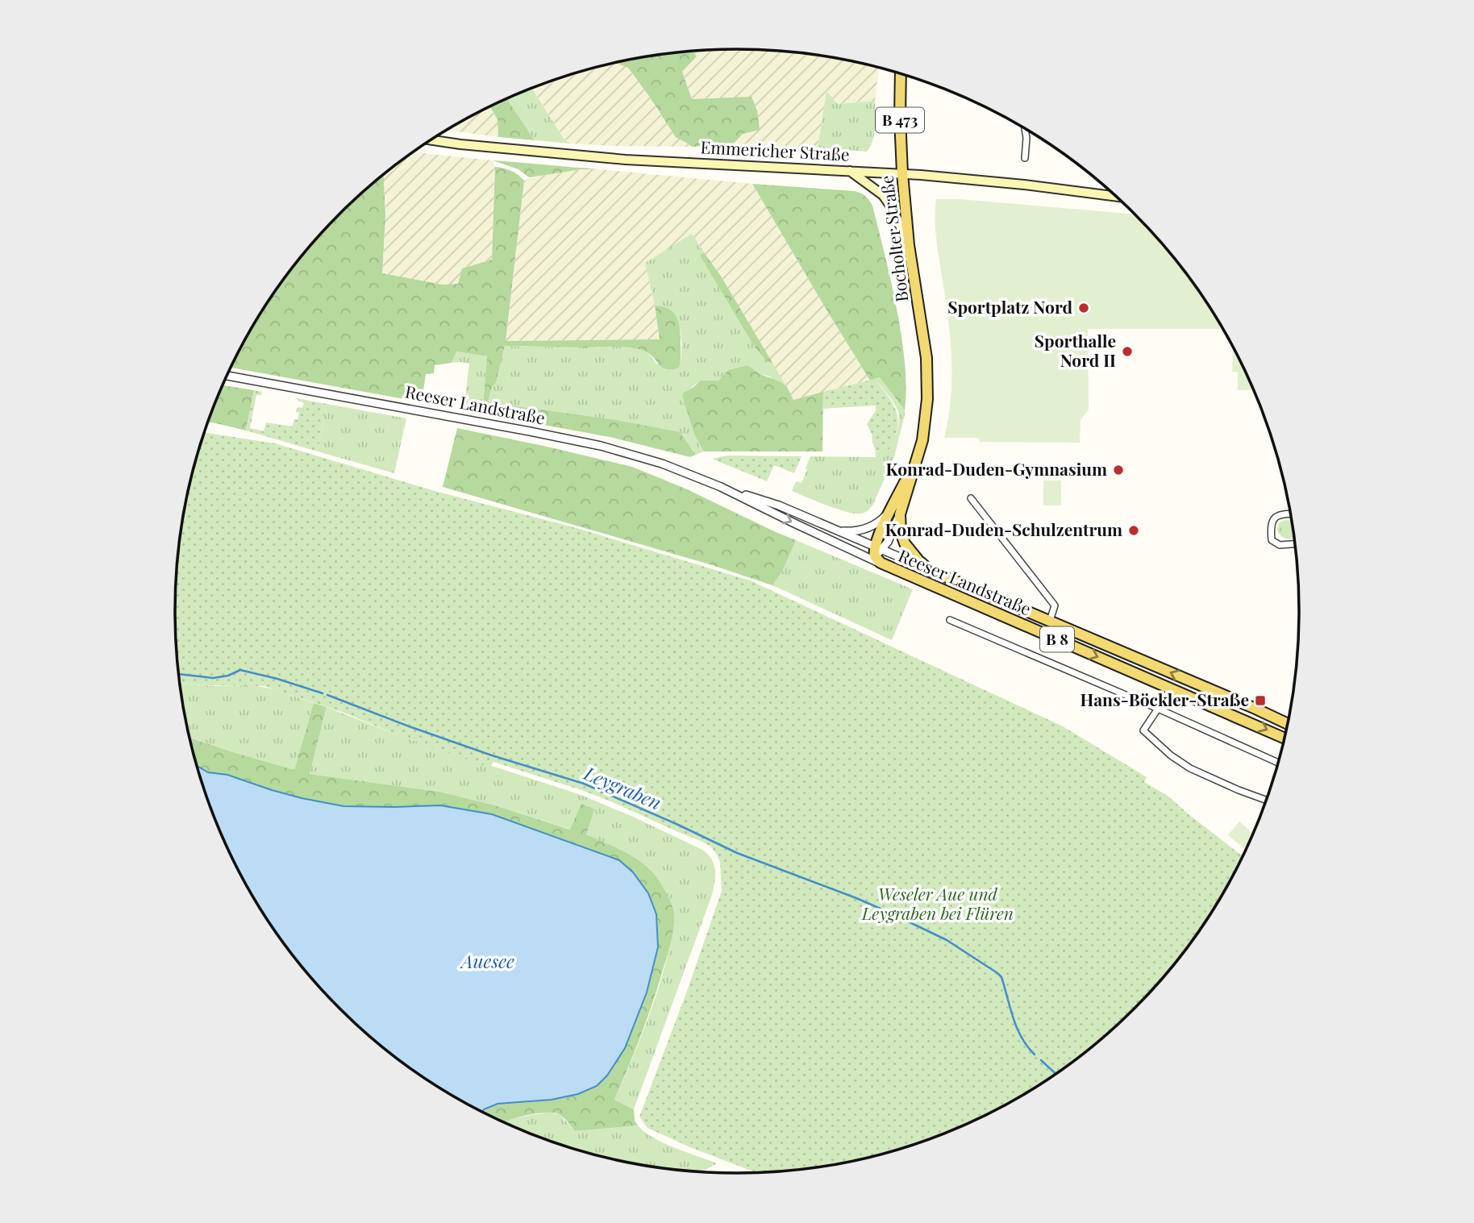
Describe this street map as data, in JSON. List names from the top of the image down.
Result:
{
  "streets": {
    "main road": [
      "B 473",
      "Emmericher Straße",
      "Bocholter Straße",
      "Reeser Landstraße",
      "B 8"
    ]
  },
  "crossings": [
    ["Emmericher Straße", "Bocholter Straße"],
    ["Bocholter Straße", "Reeser Landstraße"],
    ["Bocholter Straße", "B 8"],
    ["Reeser Landstraße", "B 8"]
  ],
  "water": ["Leygraben", "Auesee"],
  "parks": ["Weseler Aue und Leygraben bei Flüren"],
  "places": {
    "other": [
      "Sportplatz Nord",
      "Sporthalle Nord II",
      "Konrad-Duden-Gymnasium",
      "Konrad-Duden-Schulzentrum"
    ],
    "transit": ["Hans-Böckler-Straße"]
  }
}
